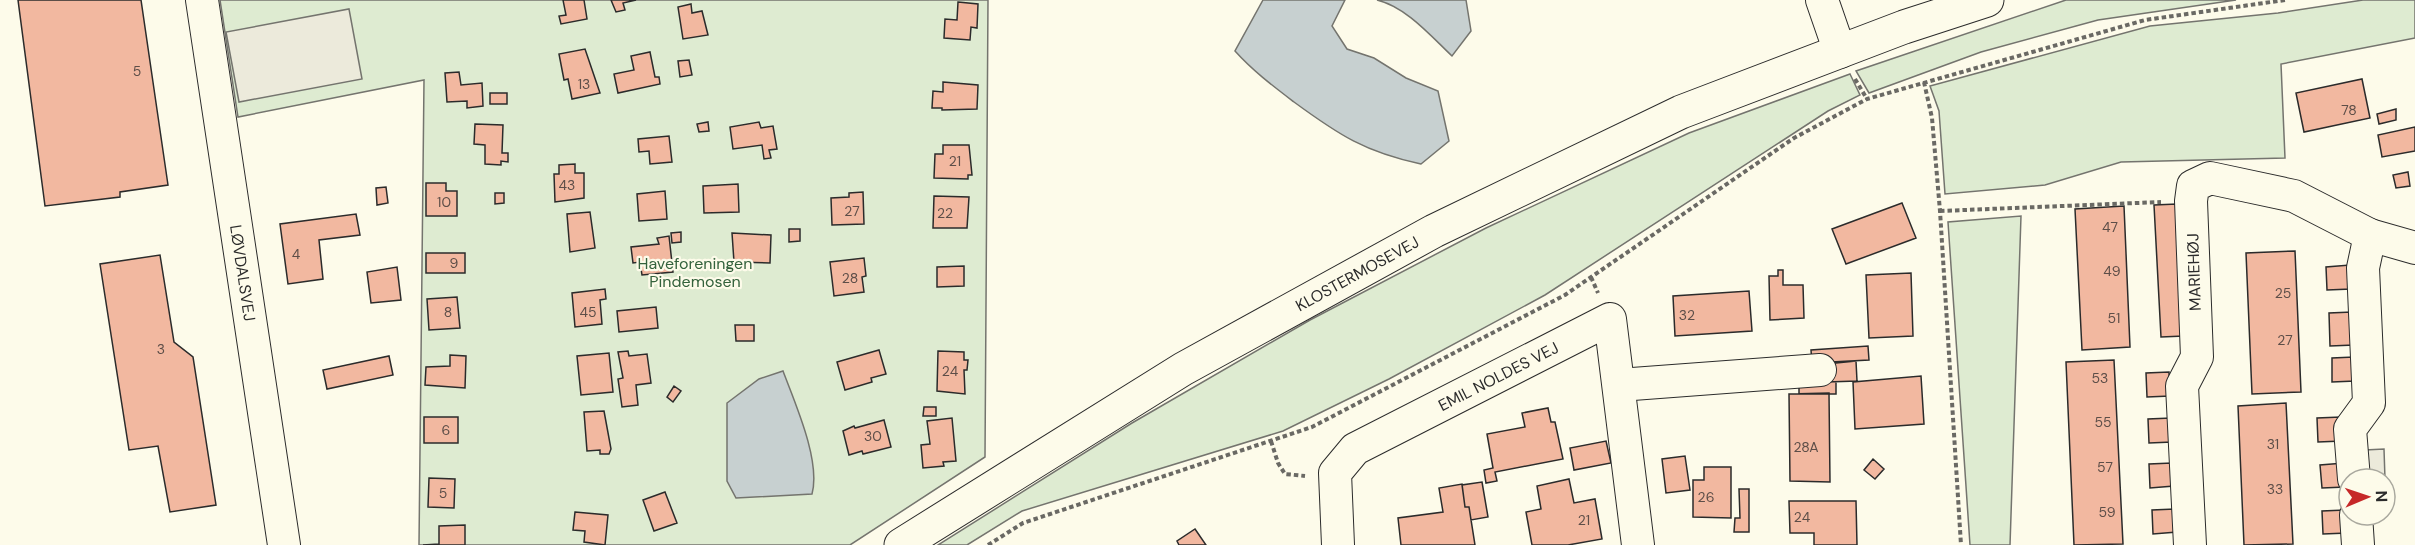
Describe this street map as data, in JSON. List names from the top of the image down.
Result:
{
  "streets": {
    "main road": ["KLOSTERMOSEVEJ"],
    "street": ["LØVDALSVEJ", "MARIEHØJ", "EMIL NOLDES VEJ"]
  },
  "parks": ["Haveforeningen Pindemosen"],
  "house_numbers": [
    "5",
    "13",
    "78",
    "21",
    "43",
    "10",
    "27",
    "22",
    "47",
    "4",
    "9",
    "49",
    "28",
    "25",
    "8",
    "45",
    "32",
    "51",
    "27",
    "3",
    "24",
    "53",
    "55",
    "6",
    "30",
    "31",
    "28A",
    "57",
    "33",
    "5",
    "26",
    "59",
    "24",
    "21"
  ],
  "north": "right"
}
